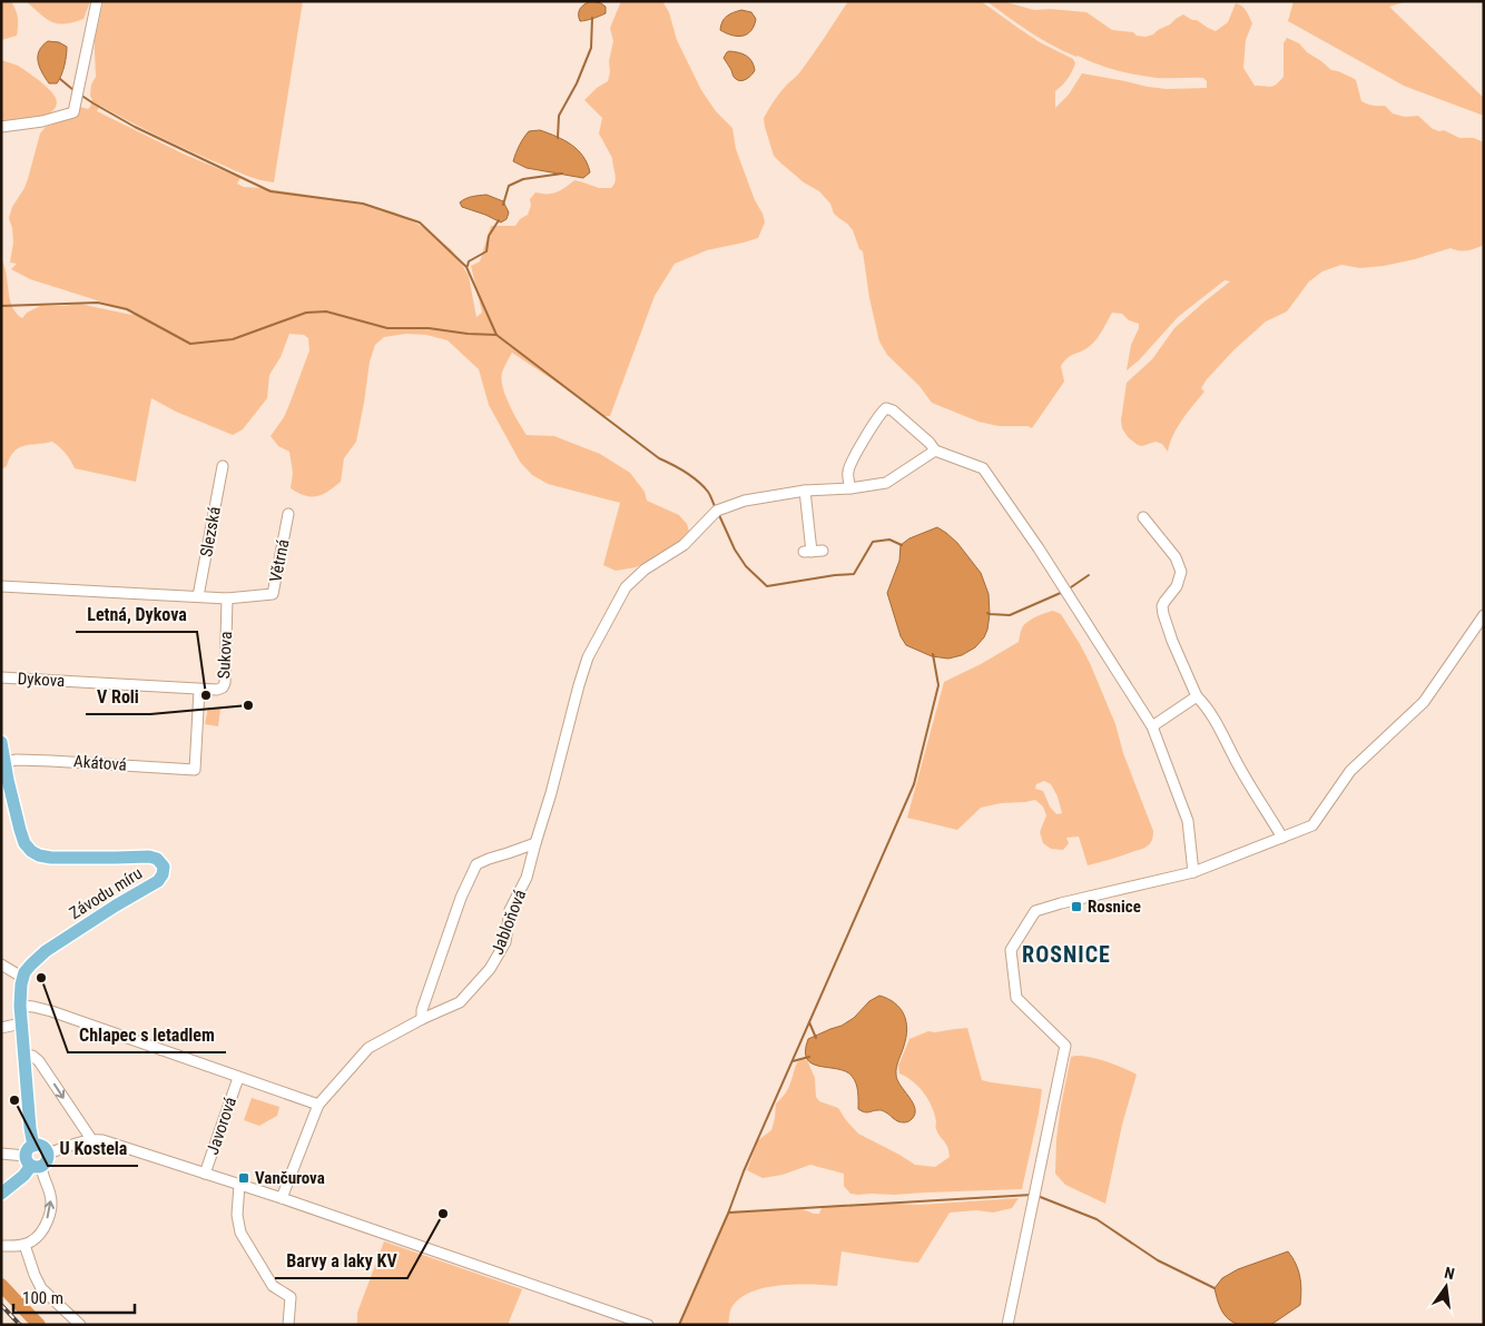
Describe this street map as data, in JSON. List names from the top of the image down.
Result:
{
  "streets": {
    "main road": ["Závodu míru"],
    "street": [
      "Slezská",
      "Větrná",
      "Sukova",
      "Dykova",
      "Akátová",
      "Jabloňová",
      "Javorová"
    ]
  },
  "crossings": [
    ["Větrná", "Sukova"],
    ["Sukova", "Dykova"],
    ["Sukova", "Akátová"],
    ["Dykova", "Akátová"],
    ["Akátová", "Závodu míru"],
    ["Jabloňová", "Javorová"]
  ],
  "districts": ["ROSNICE"],
  "places": {
    "other": [
      "Letná, Dykova",
      "V Roli",
      "Chlapec s letadlem",
      "U Kostela",
      "Barvy a laky KV"
    ],
    "transit": ["Rosnice", "Vančurova"]
  },
  "scale_bar": "100 m",
  "north": "top"
}
